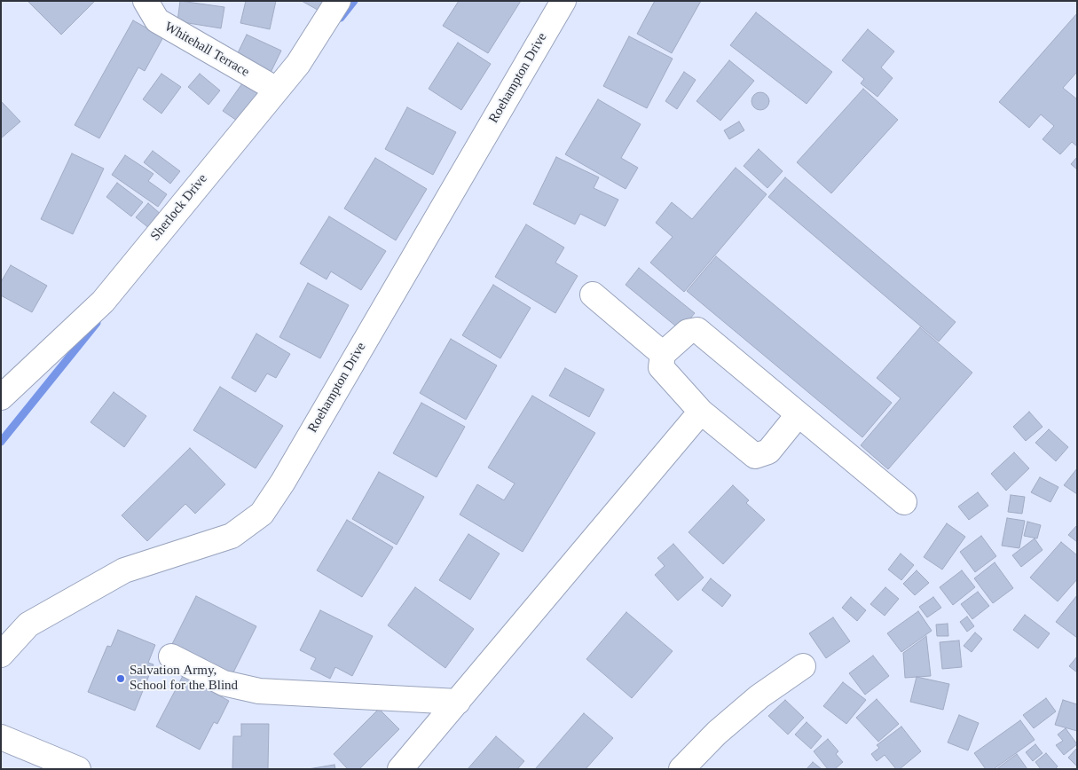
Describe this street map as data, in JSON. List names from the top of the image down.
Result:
{
  "streets": {
    "street": ["Whitehall Terrace", "Roehampton Drive", "Sherlock Drive"]
  },
  "crossings": [
    ["Whitehall Terrace", "Sherlock Drive"]
  ],
  "places": ["Salvation Army, School for the Blind"]
}
